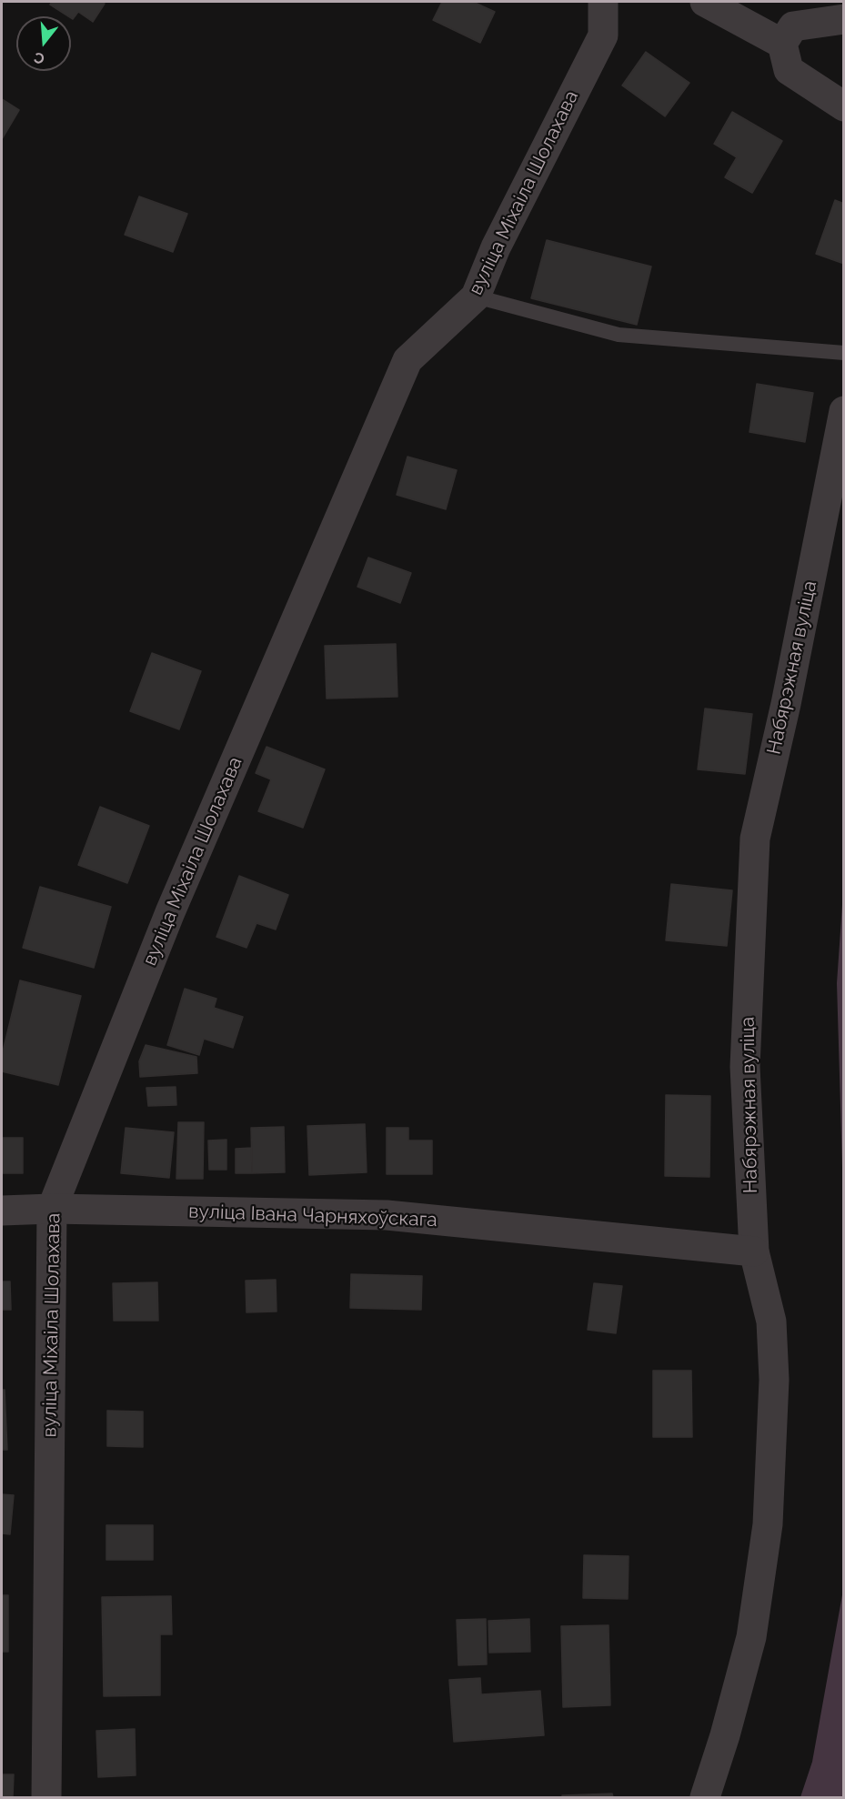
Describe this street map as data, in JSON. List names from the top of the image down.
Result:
{
  "streets": {
    "street": ["вуліца Міхаіла Шолахава", "Набярэжная вуліца", "вуліца Івана Чарняхоўскага"]
  },
  "crossings": [
    ["вуліца Міхаіла Шолахава", "вуліца Івана Чарняхоўскага"],
    ["Набярэжная вуліца", "вуліца Івана Чарняхоўскага"]
  ],
  "north": "bottom"
}
